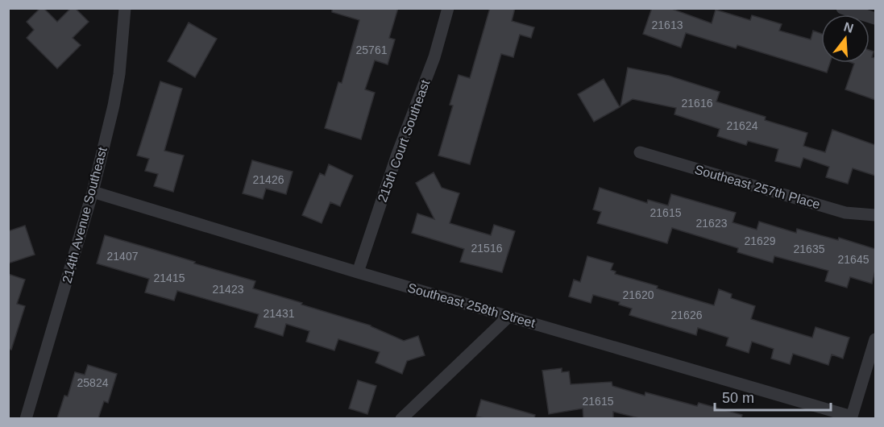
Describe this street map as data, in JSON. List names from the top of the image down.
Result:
{
  "streets": {
    "street": [
      "215th Court Southeast",
      "Southeast 257th Place",
      "214th Avenue Southeast",
      "Southeast 258th Street"
    ]
  },
  "crossings": [
    ["215th Court Southeast", "Southeast 258th Street"],
    ["214th Avenue Southeast", "Southeast 258th Street"]
  ],
  "house_numbers": [
    "21613",
    "25761",
    "21616",
    "21624",
    "21426",
    "21615",
    "21623",
    "21629",
    "21516",
    "21635",
    "21407",
    "21645",
    "21415",
    "21423",
    "21620",
    "21431",
    "21626",
    "25824",
    "21615"
  ],
  "scale_bar": "50 m",
  "north": "top"
}
